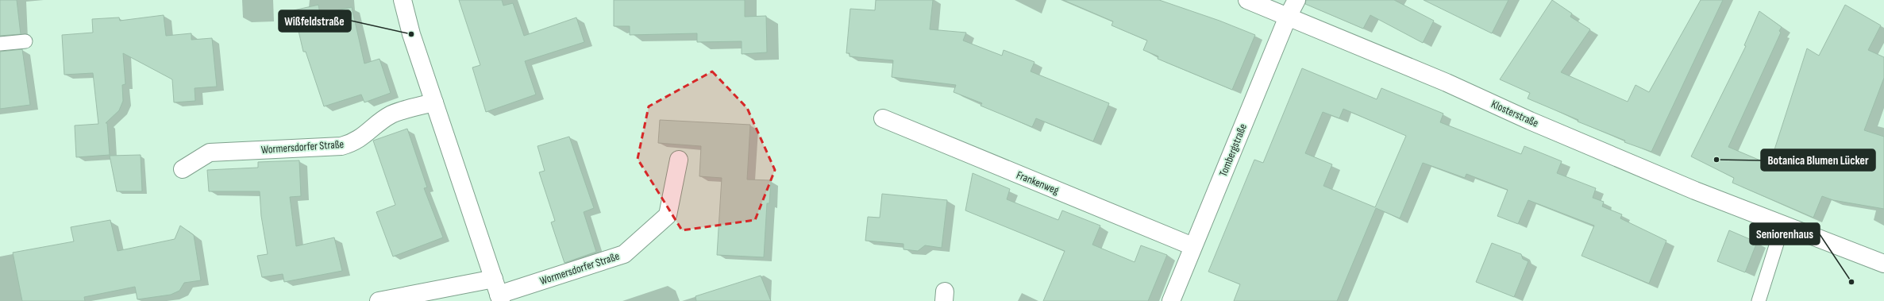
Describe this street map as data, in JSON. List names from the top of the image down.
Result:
{
  "streets": {
    "street": [
      "Klosterstraße",
      "Wormersdorfer Straße",
      "Tombergstraße",
      "Frankenweg"
    ]
  },
  "crossings": [
    ["Klosterstraße", "Tombergstraße"],
    ["Tombergstraße", "Frankenweg"]
  ],
  "places": ["Wißfeldstraße", "Botanica Blumen Lücker", "Seniorenhaus"]
}
